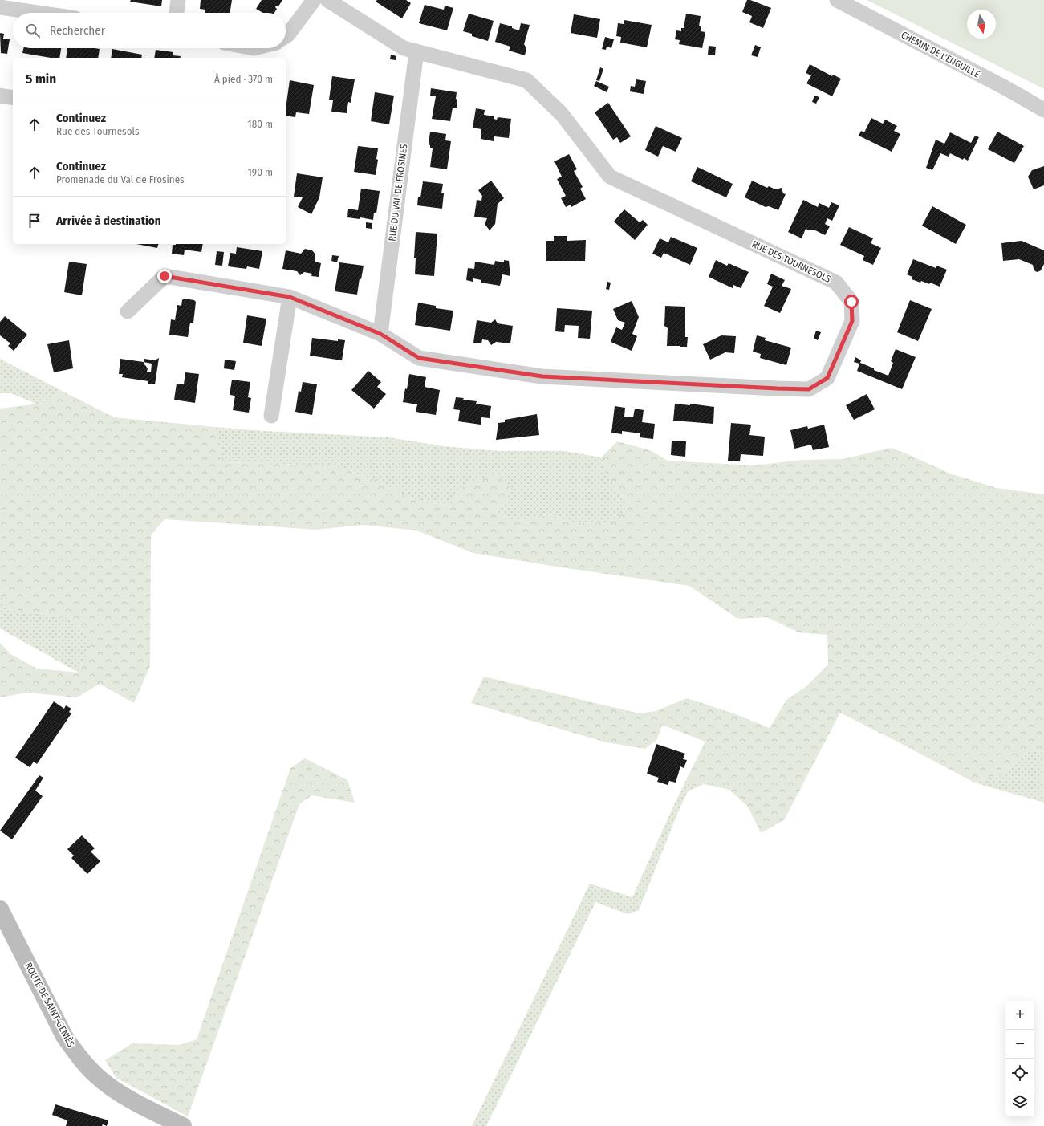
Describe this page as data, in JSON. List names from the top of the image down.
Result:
{
  "streets": {
    "main road": ["ROUTE DE SAINT-GENIÈS"],
    "street": ["CHEMIN DE L'ENGUILLE", "RUE DU VAL DE FROSINES", "RUE DES TOURNESOLS"]
  },
  "crossings": [
    ["RUE DU VAL DE FROSINES", "RUE DES TOURNESOLS"]
  ],
  "north": "bottom",
  "page": {
    "search": "Rechercher",
    "heading": ["5 min", "À pied · 370 m"],
    "list": [
      ["Continuez", "Rue des Tournesols", "180 m"],
      ["Continuez", "Promenade du Val de Frosines", "190 m"],
      "Arrivée à destination"
    ],
    "map_buttons": ["+", "−"]
  }
}
